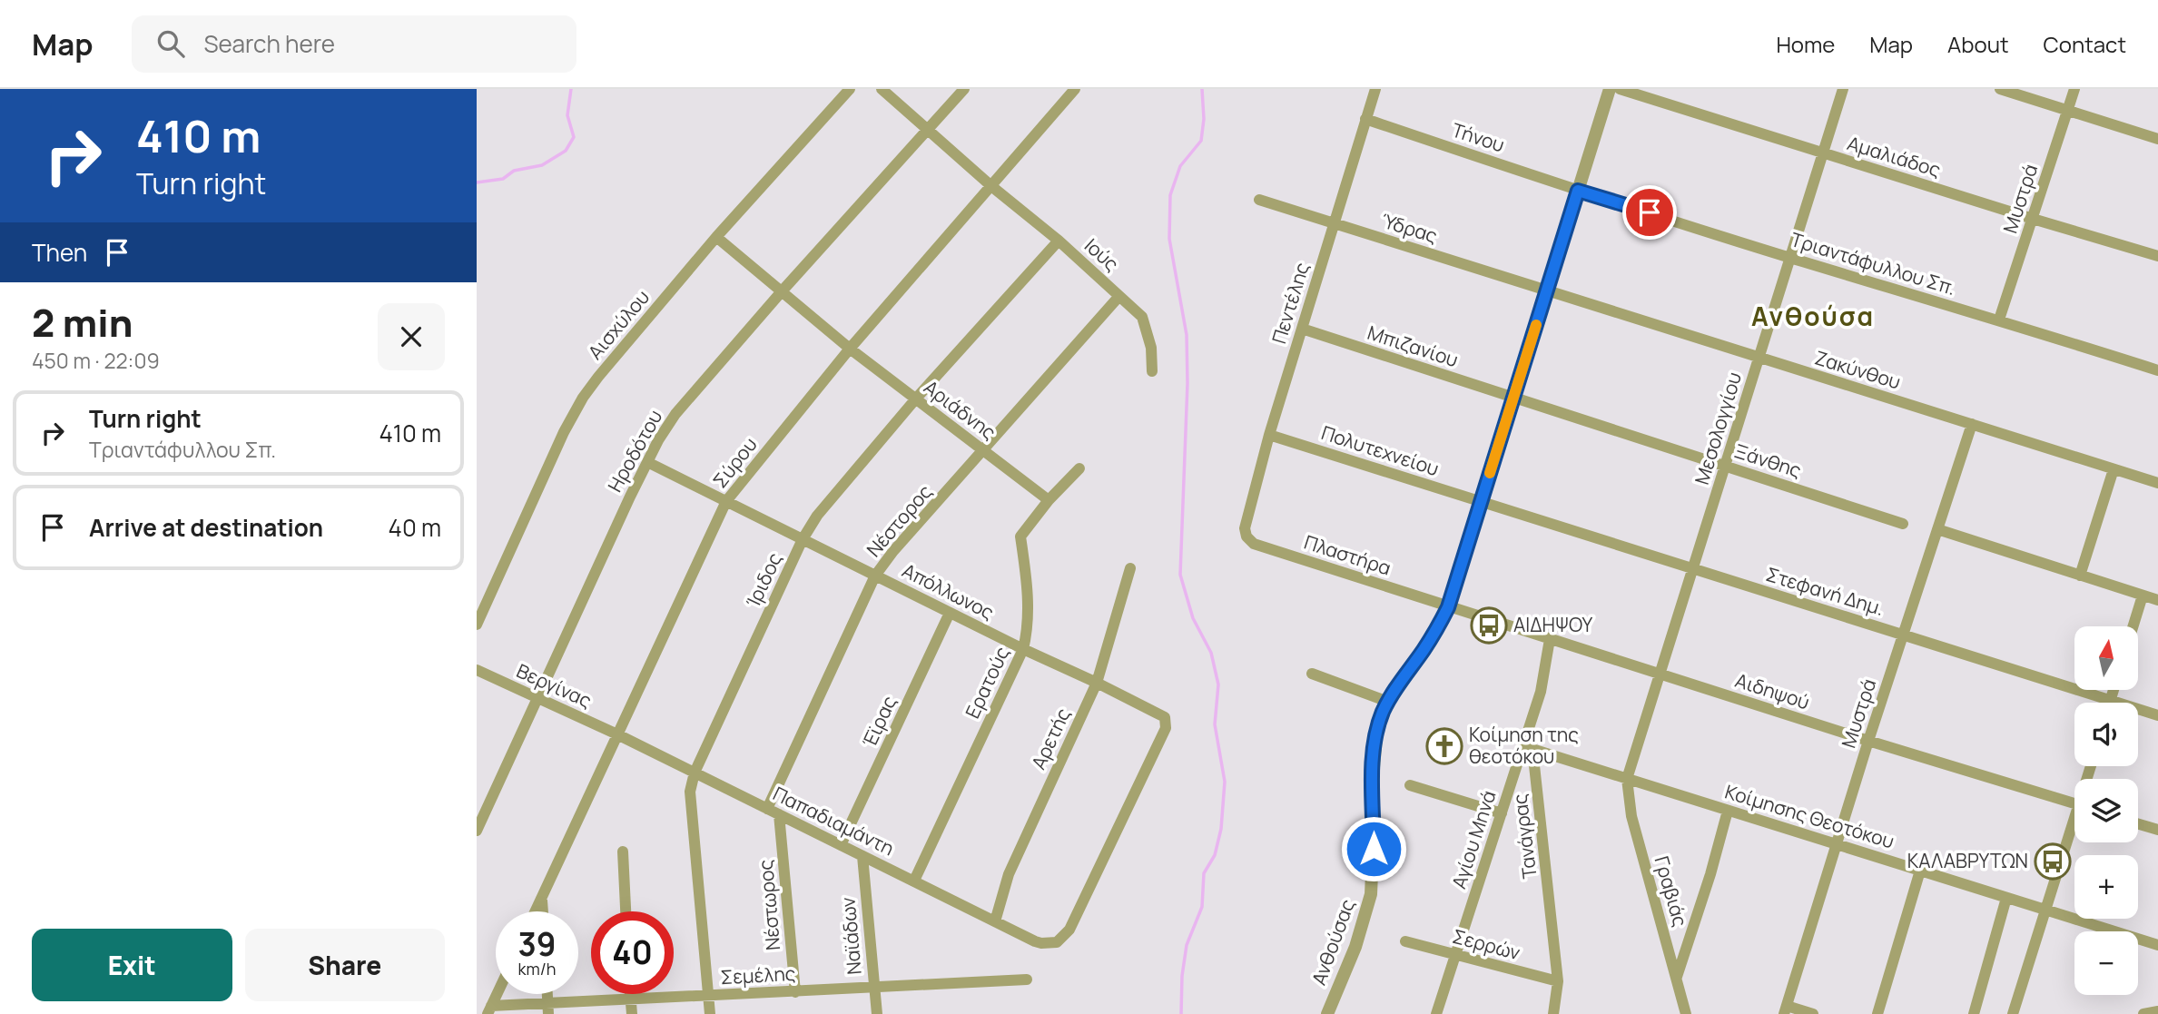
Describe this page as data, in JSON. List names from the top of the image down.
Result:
{
  "streets": {
    "street": [
      "Τήνου",
      "Αμαλιάδος",
      "Μυστρά",
      "Ύδρας",
      "Ιούς",
      "Τριαντάφυλλου Σπ.",
      "Πεντέλης",
      "Αισχύλου",
      "Μπιζανίου",
      "Ζακύνθου",
      "Αριάδνης",
      "Μεσολογγίου",
      "Ηροδότου",
      "Πολυτεχνείου",
      "Ξάνθης",
      "Σύρου",
      "Νέστορος",
      "Πλαστήρα",
      "Ίριδος",
      "Απόλλωνος",
      "Στεφανή Δημ.",
      "Ερατούς",
      "Βεργίνας",
      "Αιδηψού",
      "Έϊρας",
      "Αρετής",
      "Κοίμησης Θεοτόκου",
      "Παπαδιαμάντη",
      "Τανάγρας",
      "Αγίου Μηνά",
      "Γραβιάς",
      "Νέστωρος",
      "Ναϊάδων",
      "Ανθούσας",
      "Σερρών",
      "Σεμέλης"
    ]
  },
  "crossings": [
    ["Τήνου", "Τριαντάφυλλου Σπ."],
    ["Τήνου", "Πεντέλης"],
    ["Τήνου", "Ανθούσας"],
    ["Αμαλιάδος", "Μυστρά"],
    ["Αμαλιάδος", "Μεσολογγίου"],
    ["Μυστρά", "Τριαντάφυλλου Σπ."],
    ["Μυστρά", "Ζακύνθου"],
    ["Μυστρά", "Στεφανή Δημ."],
    ["Μυστρά", "Αιδηψού"],
    ["Μυστρά", "Κοίμησης Θεοτόκου"],
    ["Ύδρας", "Πεντέλης"],
    ["Ύδρας", "Ζακύνθου"],
    ["Ύδρας", "Ανθούσας"],
    ["Ιούς", "Ηροδότου"],
    ["Ιούς", "Σύρου"],
    ["Ιούς", "Νέστορος"],
    ["Ιούς", "Ίριδος"],
    ["Τριαντάφυλλου Σπ.", "Μεσολογγίου"],
    ["Τριαντάφυλλου Σπ.", "Ανθούσας"],
    ["Πεντέλης", "Μπιζανίου"],
    ["Πεντέλης", "Πολυτεχνείου"],
    ["Πεντέλης", "Πλαστήρα"],
    ["Αισχύλου", "Αριάδνης"],
    ["Μπιζανίου", "Ξάνθης"],
    ["Μπιζανίου", "Ανθούσας"],
    ["Ζακύνθου", "Μεσολογγίου"],
    ["Ζακύνθου", "Ανθούσας"],
    ["Αριάδνης", "Ηροδότου"],
    ["Αριάδνης", "Σύρου"],
    ["Αριάδνης", "Νέστορος"],
    ["Αριάδνης", "Ίριδος"],
    ["Αριάδνης", "Ερατούς"],
    ["Μεσολογγίου", "Ξάνθης"],
    ["Μεσολογγίου", "Στεφανή Δημ."],
    ["Μεσολογγίου", "Αιδηψού"],
    ["Μεσολογγίου", "Κοίμησης Θεοτόκου"],
    ["Μεσολογγίου", "Γραβιάς"],
    ["Ηροδότου", "Απόλλωνος"],
    ["Ηροδότου", "Βεργίνας"],
    ["Πολυτεχνείου", "Στεφανή Δημ."],
    ["Πολυτεχνείου", "Ανθούσας"],
    ["Ξάνθης", "Ανθούσας"],
    ["Σύρου", "Απόλλωνος"],
    ["Σύρου", "Βεργίνας"],
    ["Σύρου", "Παπαδιαμάντη"],
    ["Νέστορος", "Απόλλωνος"],
    ["Νέστορος", "Παπαδιαμάντη"],
    ["Πλαστήρα", "Αιδηψού"],
    ["Πλαστήρα", "Ανθούσας"],
    ["Ίριδος", "Απόλλωνος"],
    ["Ίριδος", "Παπαδιαμάντη"],
    ["Ίριδος", "Σεμέλης"],
    ["Απόλλωνος", "Ερατούς"],
    ["Απόλλωνος", "Έϊρας"],
    ["Απόλλωνος", "Αρετής"],
    ["Απόλλωνος", "Παπαδιαμάντη"],
    ["Στεφανή Δημ.", "Ανθούσας"],
    ["Ερατούς", "Παπαδιαμάντη"],
    ["Βεργίνας", "Παπαδιαμάντη"],
    ["Αιδηψού", "Αγίου Μηνά"],
    ["Αιδηψού", "Ανθούσας"],
    ["Έϊρας", "Παπαδιαμάντη"],
    ["Αρετής", "Παπαδιαμάντη"],
    ["Κοίμησης Θεοτόκου", "Τανάγρας"],
    ["Κοίμησης Θεοτόκου", "Αγίου Μηνά"],
    ["Κοίμησης Θεοτόκου", "Γραβιάς"],
    ["Παπαδιαμάντη", "Νέστωρος"],
    ["Παπαδιαμάντη", "Ναϊάδων"],
    ["Τανάγρας", "Αγίου Μηνά"],
    ["Τανάγρας", "Σερρών"],
    ["Αγίου Μηνά", "Σερρών"],
    ["Νέστωρος", "Σεμέλης"],
    ["Ναϊάδων", "Σεμέλης"]
  ],
  "districts": ["Ανθούσα"],
  "places": {
    "bus stop": ["ΑΙΔΗΨΟΥ", "ΚΑΛΑΒΡΥΤΩΝ"],
    "church": ["Κοίμηση της θεοτόκου"]
  },
  "north": "top",
  "page": {
    "header": "Map",
    "search": "Search here",
    "nav": [
      "Home",
      "Map",
      "About",
      "Contact"
    ],
    "turn": ["410 m", "Turn right"],
    "then": "Then",
    "heading": ["2 min", "450 m · 22:09"],
    "list": [
      {
        "name": "Turn right",
        "note": "Τριαντάφυλλου Σπ.",
        "value": "410 m"
      },
      {
        "name": "Arrive at destination",
        "value": "40 m"
      }
    ],
    "map_buttons": ["+", "−"],
    "speed": "39 km/h",
    "limit": "40",
    "buttons": ["Exit", "Share"]
  }
}
